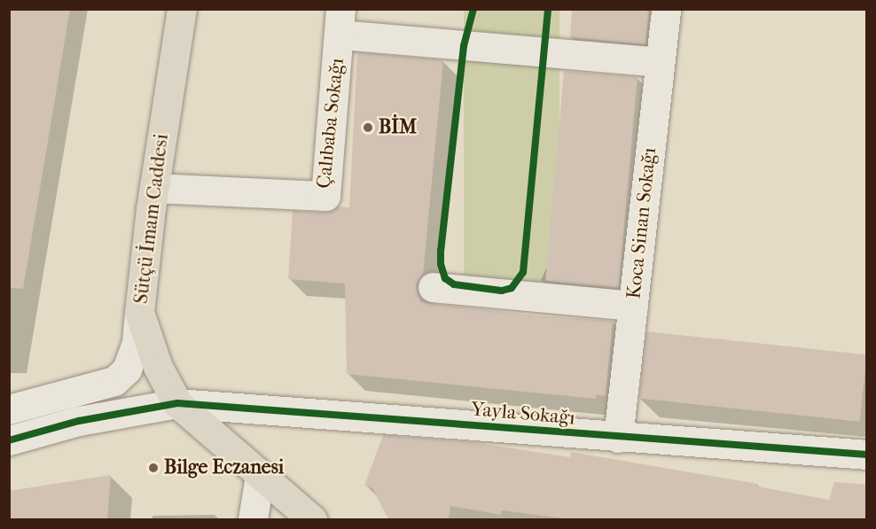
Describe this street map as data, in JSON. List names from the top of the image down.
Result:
{
  "streets": {
    "main road": ["Sütçü İmam Caddesi"],
    "street": ["Çalıbaba Sokağı", "Koca Sinan Sokağı", "Yayla Sokağı"]
  },
  "crossings": [
    ["Çalıbaba Sokağı", "Sütçü İmam Caddesi"],
    ["Sütçü İmam Caddesi", "Yayla Sokağı"],
    ["Koca Sinan Sokağı", "Yayla Sokağı"]
  ],
  "places": ["BİM", "Bilge Eczanesi"]
}
